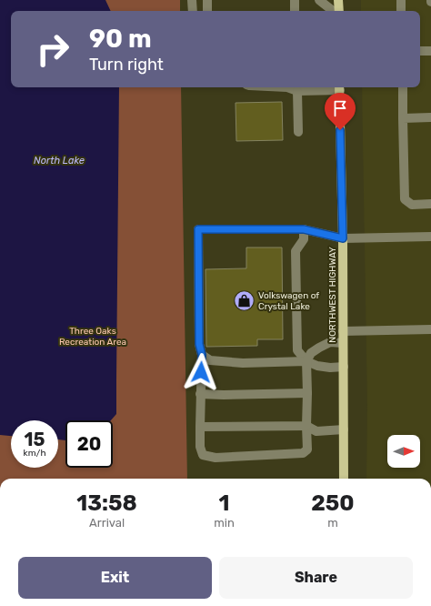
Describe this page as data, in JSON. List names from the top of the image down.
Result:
{
  "streets": {
    "main road": ["NORTHWEST HIGHWAY"]
  },
  "water": ["North Lake"],
  "parks": ["Three Oaks Recreation Area"],
  "places": {
    "shop": ["Volkswagen of Crystal Lake"]
  },
  "north": "right",
  "page": {
    "turn": ["90 m", "Turn right"],
    "speed": "15 km/h",
    "limit": "20",
    "eta": [
      "13:58",
      "Arrival",
      "1",
      "min",
      "250",
      "m"
    ],
    "buttons": ["Exit", "Share"]
  }
}
